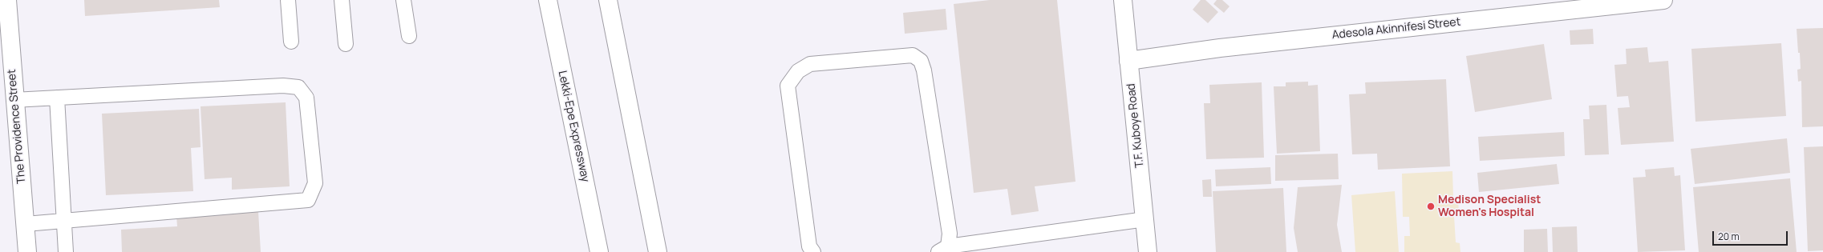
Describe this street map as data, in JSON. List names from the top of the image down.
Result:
{
  "streets": {
    "main road": [
      "Adesola Akinnifesi Street",
      "T.F. Kuboye Road",
      "The Providence Street",
      "Lekki-Epe Expressway"
    ]
  },
  "crossings": [
    ["Adesola Akinnifesi Street", "T.F. Kuboye Road"]
  ],
  "places": ["Medison Specialist Women's Hospital"],
  "scale_bar": "20 m"
}
